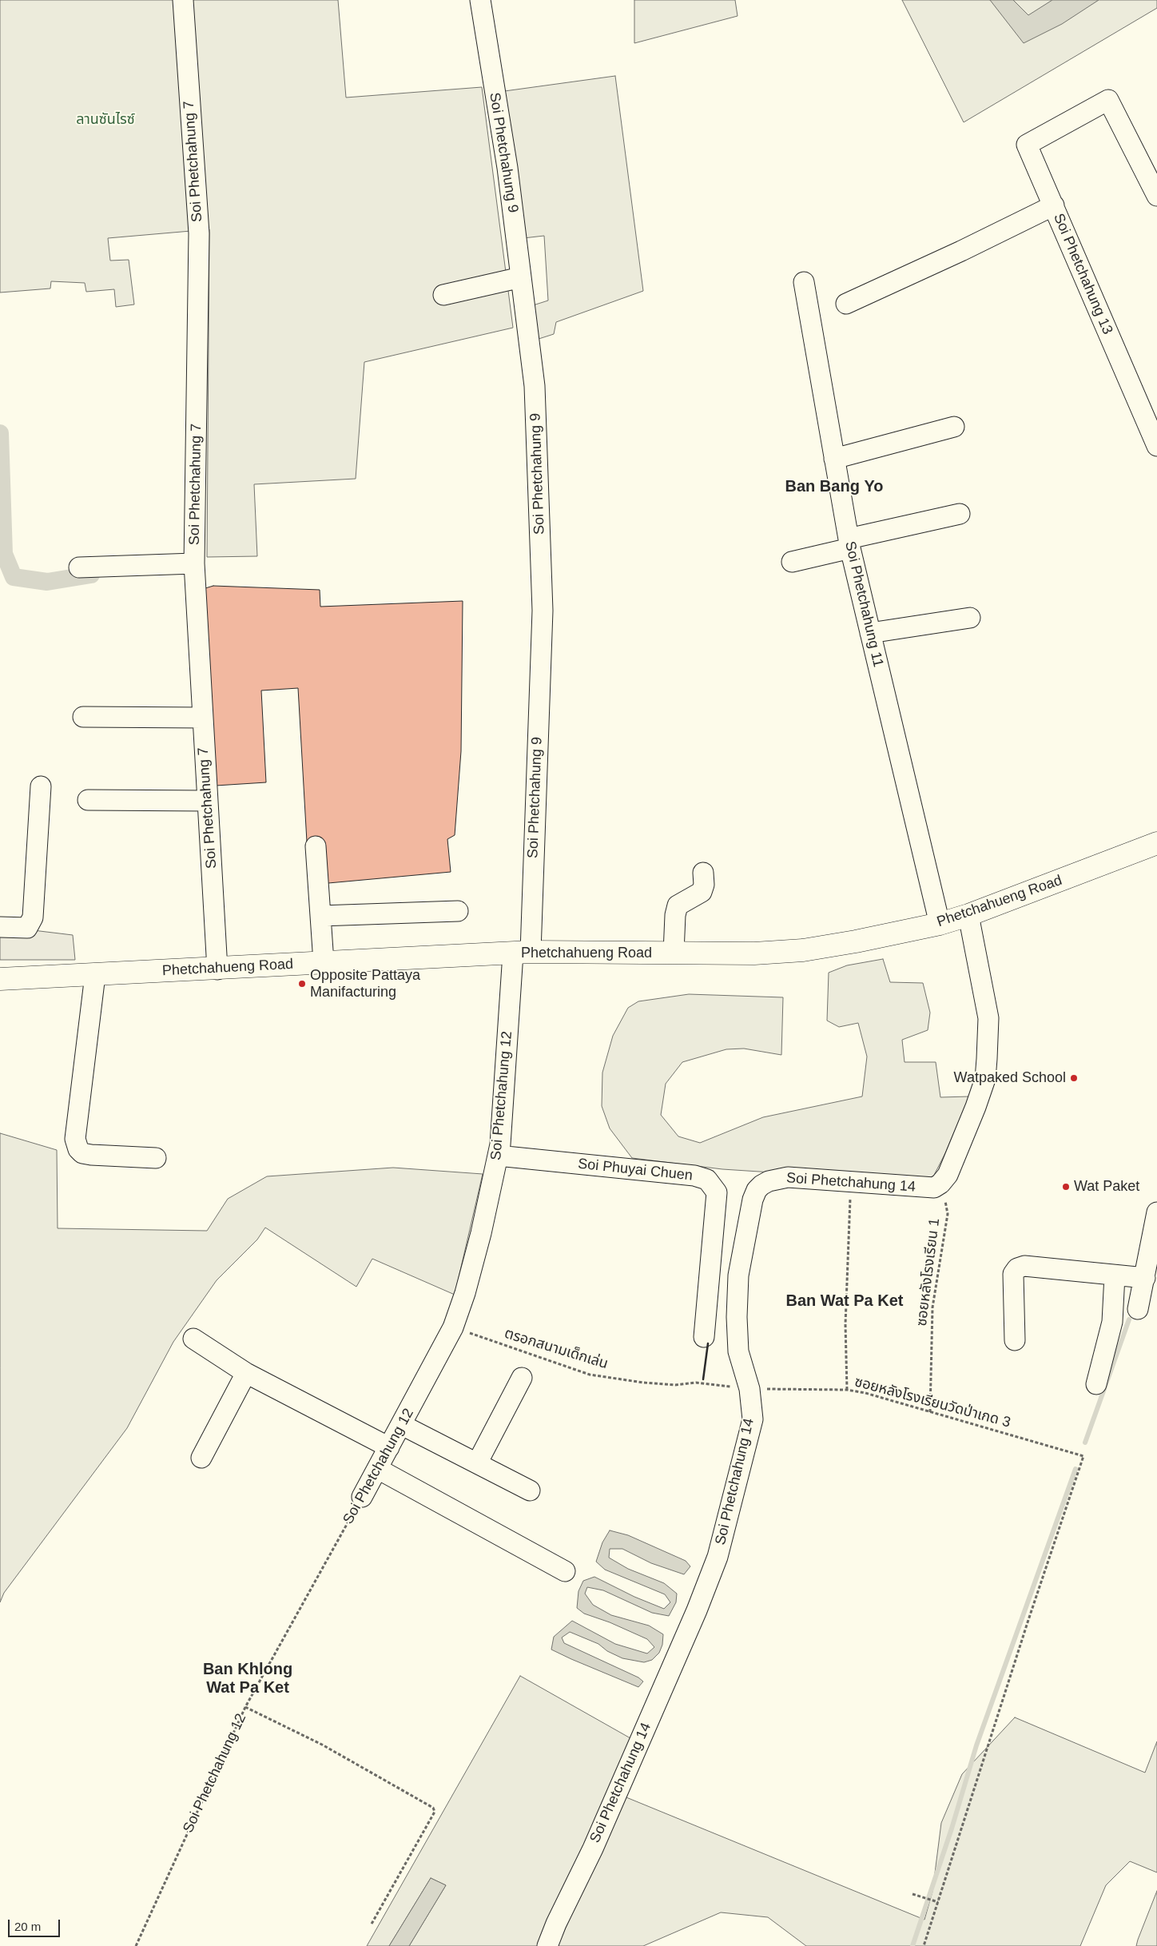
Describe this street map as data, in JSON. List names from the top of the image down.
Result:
{
  "streets": {
    "main road": ["Phetchahueng Road"],
    "street": [
      "Soi Phetchahung 9",
      "Soi Phetchahung 7",
      "Soi Phetchahung 13",
      "Soi Phetchahung 11",
      "Soi Phetchahung 12",
      "Soi Phuyai Chuen",
      "Soi Phetchahung 14"
    ],
    "path": ["ซอยหลังโรงเรียน 1", "ตรอกสนามเด็กเล่น", "ซอยหลังโรงเรียนวัดป่าเกด 3"]
  },
  "crossings": [
    ["Soi Phetchahung 9", "Phetchahueng Road"],
    ["Soi Phetchahung 9", "Soi Phetchahung 12"],
    ["Soi Phetchahung 7", "Phetchahueng Road"],
    ["Soi Phetchahung 11", "Phetchahueng Road"],
    ["Phetchahueng Road", "Soi Phetchahung 12"],
    ["Soi Phetchahung 12", "Soi Phuyai Chuen"],
    ["Soi Phetchahung 12", "ตรอกสนามเด็กเล่น"],
    ["Soi Phetchahung 14", "ซอยหลังโรงเรียน 1"],
    ["Soi Phetchahung 14", "ตรอกสนามเด็กเล่น"],
    ["Soi Phetchahung 14", "ซอยหลังโรงเรียนวัดป่าเกด 3"],
    ["ซอยหลังโรงเรียน 1", "ซอยหลังโรงเรียนวัดป่าเกด 3"],
    ["ตรอกสนามเด็กเล่น", "ซอยหลังโรงเรียนวัดป่าเกด 3"]
  ],
  "districts": ["Ban Bang Yo", "Ban Wat Pa Ket", "Ban Khlong Wat Pa Ket"],
  "parks": ["ลานซันไรซ์"],
  "places": ["Opposite Pattaya Manifacturing", "Watpaked School", "Wat Paket"],
  "scale_bar": "20 m"
}
